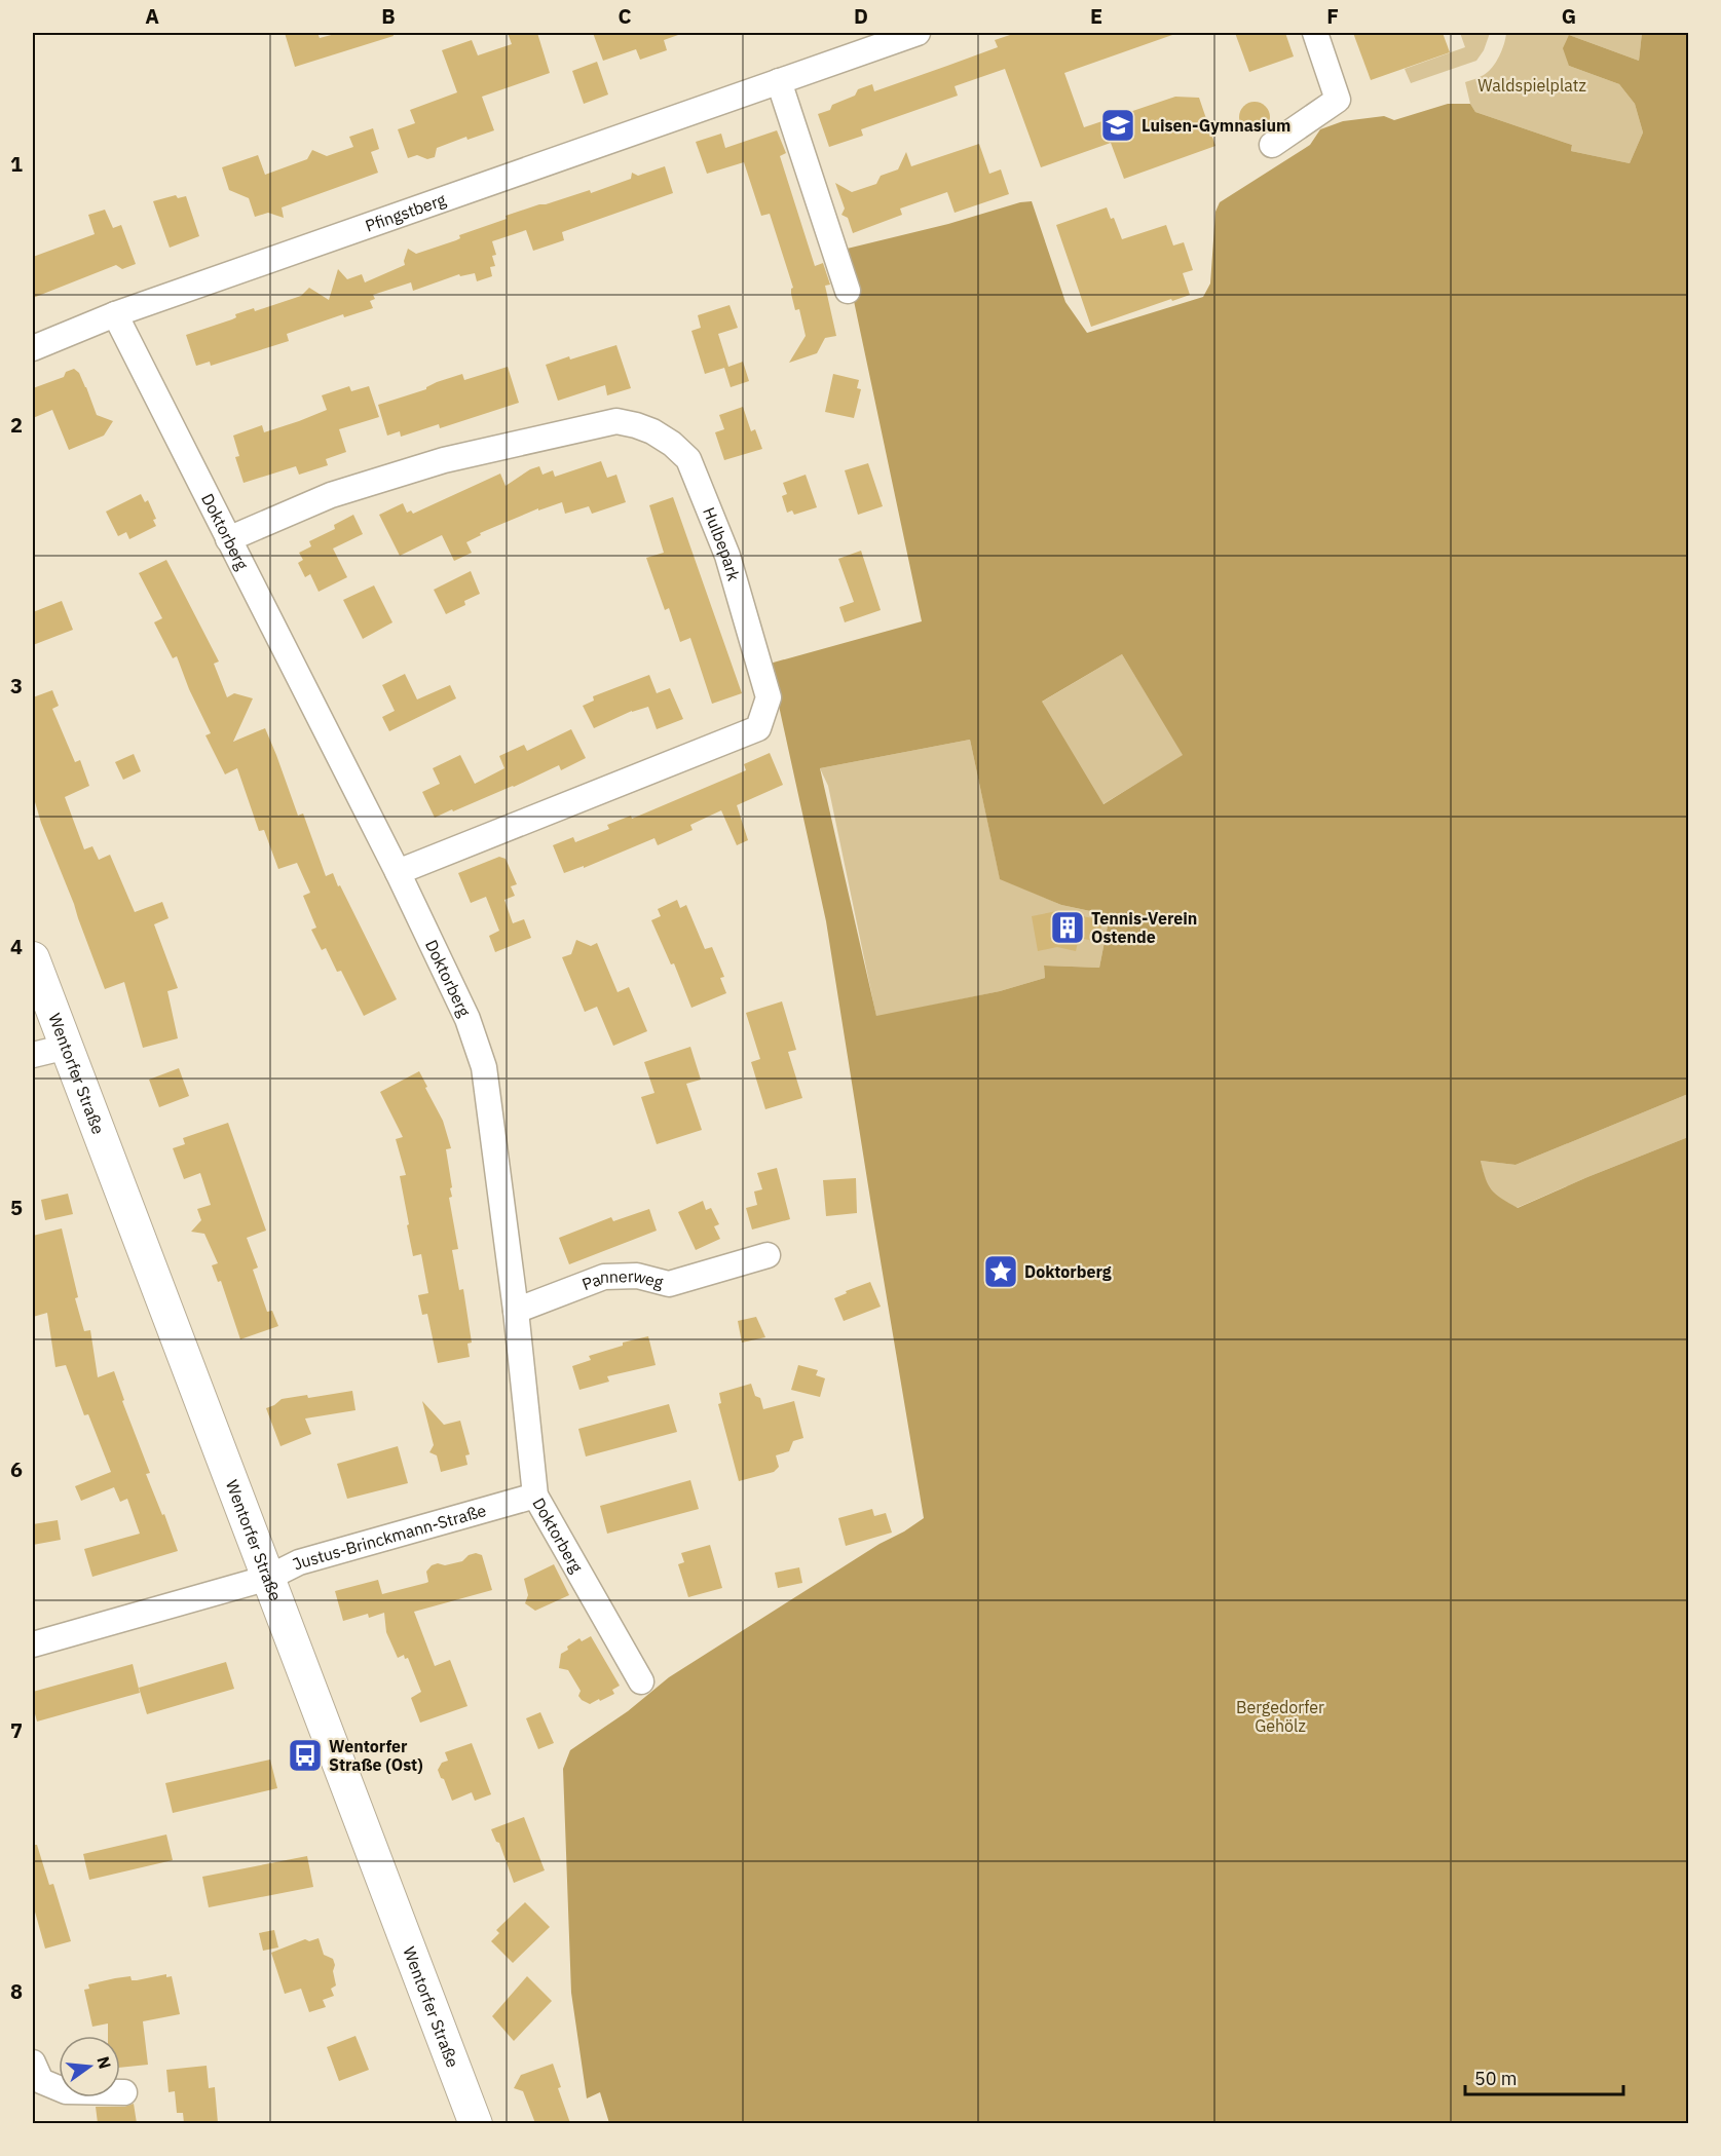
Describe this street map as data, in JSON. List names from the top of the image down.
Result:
{
  "streets": {
    "main road": ["Wentorfer Straße"],
    "street": [
      "Pfingstberg",
      "Doktorberg",
      "Hulbepark",
      "Pannerweg",
      "Justus-Brinckmann-Straße"
    ]
  },
  "crossings": [
    ["Pfingstberg", "Doktorberg"],
    ["Doktorberg", "Hulbepark"],
    ["Doktorberg", "Pannerweg"],
    ["Doktorberg", "Justus-Brinckmann-Straße"],
    ["Wentorfer Straße", "Justus-Brinckmann-Straße"]
  ],
  "parks": ["Waldspielplatz", "Bergedorfer Gehölz"],
  "places": {
    "school or university": ["Luisen-Gymnasium"],
    "building": ["Tennis-Verein Ostende"],
    "place": ["Doktorberg"],
    "bus stop": ["Wentorfer Straße (Ost)"]
  },
  "scale_bar": "50 m",
  "north": "right",
  "grid": {
    "columns": [
      "A",
      "B",
      "C",
      "D",
      "E",
      "F",
      "G"
    ],
    "rows": [
      "1",
      "2",
      "3",
      "4",
      "5",
      "6",
      "7",
      "8"
    ]
  }
}
